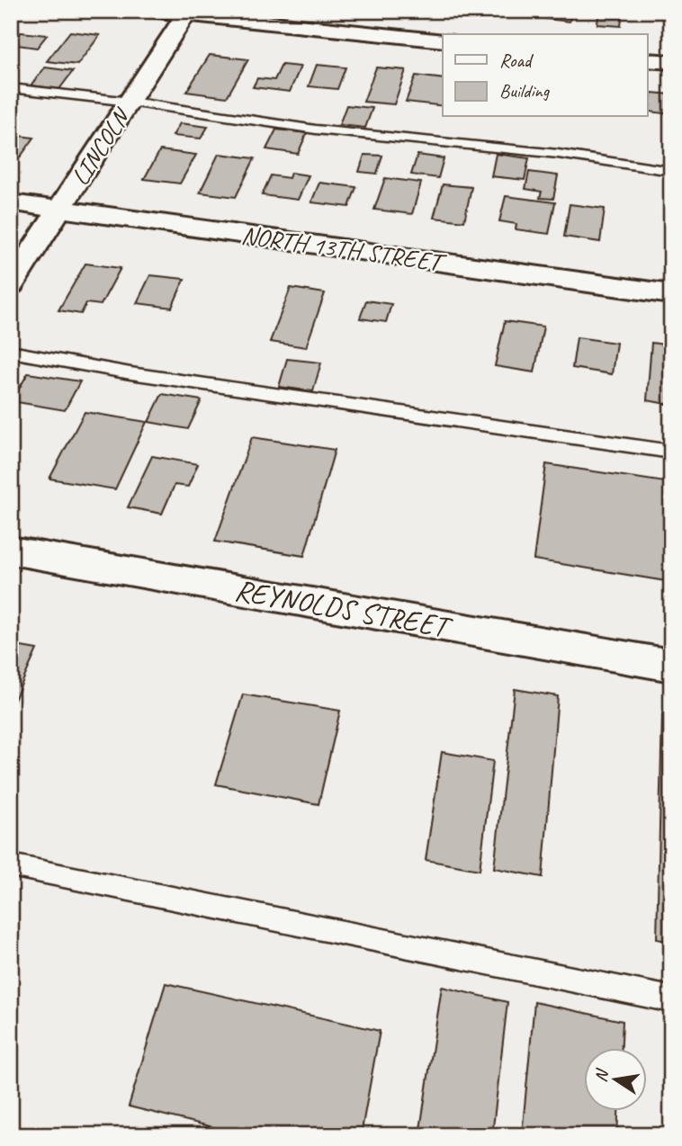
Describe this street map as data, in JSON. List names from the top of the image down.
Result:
{
  "streets": {
    "street": ["LINCOLN", "NORTH 13TH STREET", "REYNOLDS STREET"]
  },
  "crossings": [
    ["LINCOLN", "NORTH 13TH STREET"]
  ],
  "legend": ["Road", "Building"],
  "north": "left"
}
